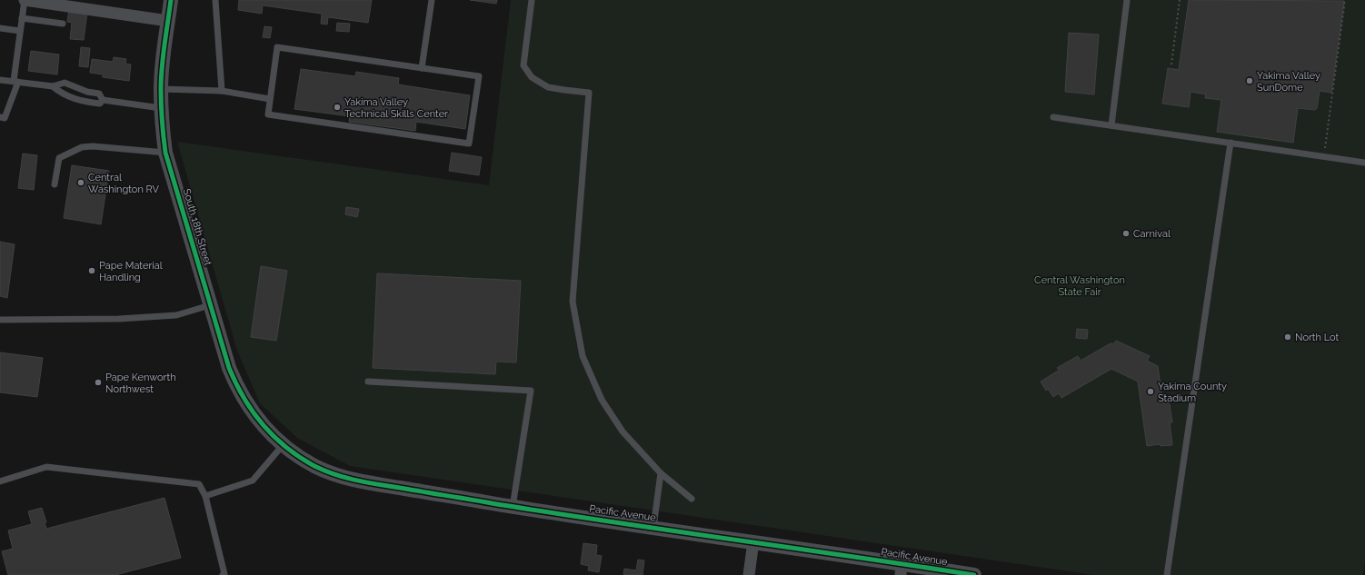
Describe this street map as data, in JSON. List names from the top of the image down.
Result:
{
  "streets": {
    "street": ["South 18th Street", "Pacific Avenue"]
  },
  "crossings": [
    ["South 18th Street", "Pacific Avenue"]
  ],
  "parks": ["Central Washington State Fair"],
  "places": [
    "Yakima Valley SunDome",
    "Yakima Valley Technical Skills Center",
    "Central Washington RV",
    "Carnival",
    "Pape Material Handling",
    "North Lot",
    "Pape Kenworth Northwest",
    "Yakima County Stadium"
  ]
}
